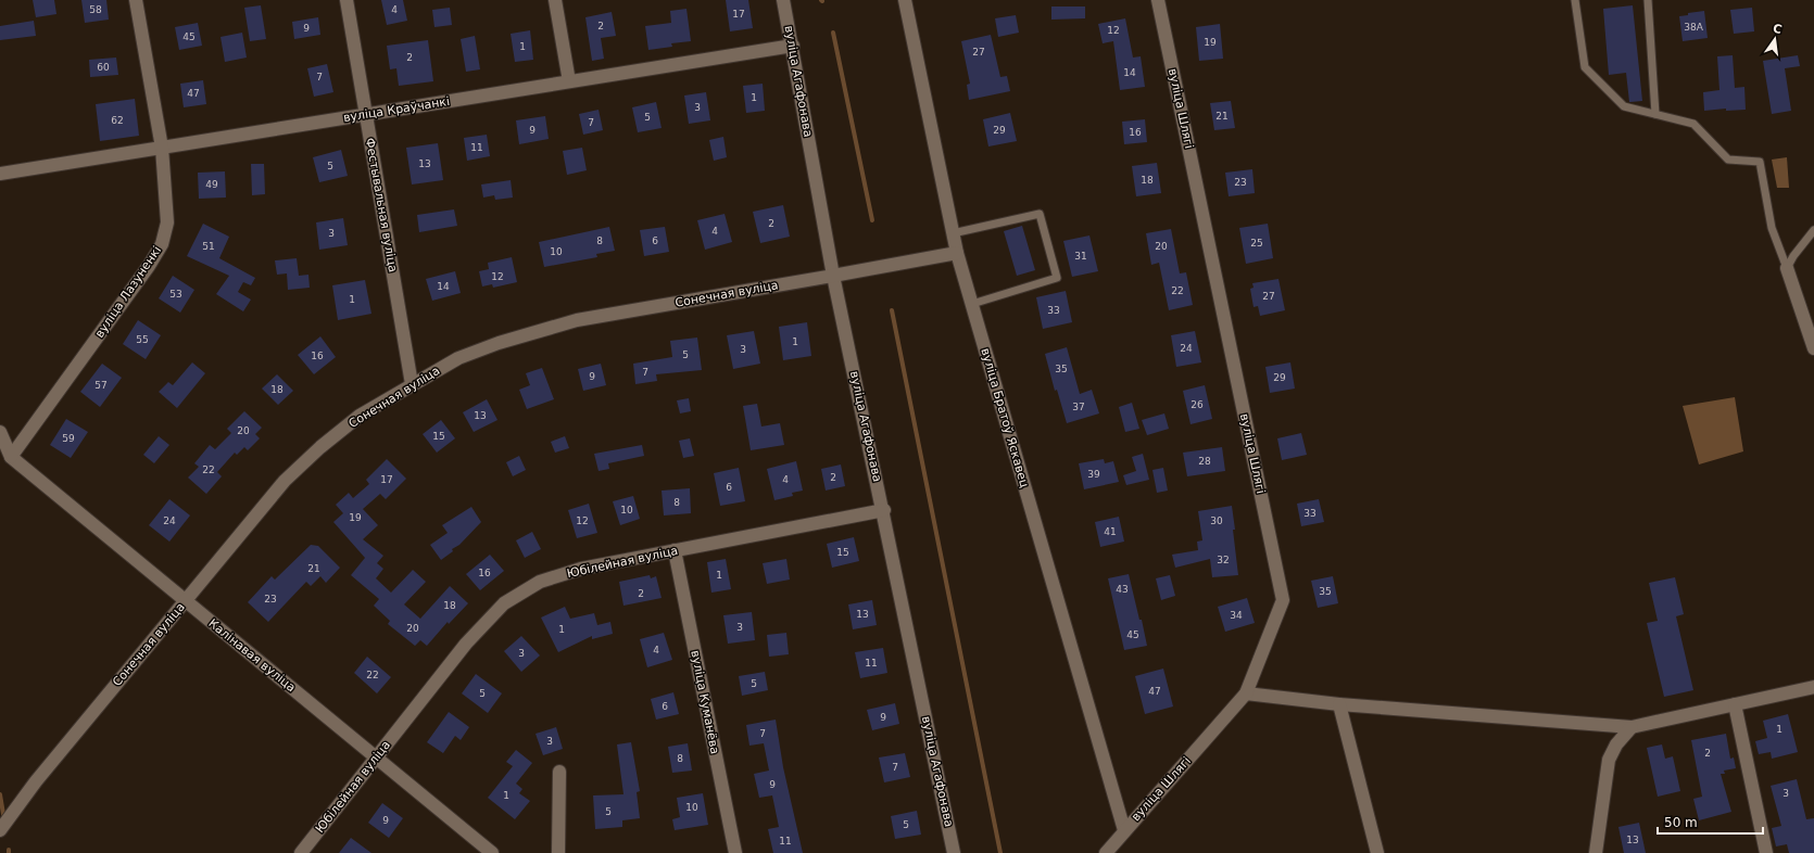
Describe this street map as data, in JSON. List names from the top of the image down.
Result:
{
  "streets": {
    "street": [
      "вуліца Агафонава",
      "вуліца Шлягі",
      "вуліца Краўчанкі",
      "Фестывальная вуліца",
      "вуліца Лазуненкі",
      "Сонечная вуліца",
      "вуліца Братоў Яскавец",
      "Юбілейная вуліца",
      "Калінавая вуліца",
      "вуліца Куманёва"
    ]
  },
  "crossings": [
    ["вуліца Агафонава", "вуліца Краўчанкі"],
    ["вуліца Агафонава", "Сонечная вуліца"],
    ["вуліца Агафонава", "Юбілейная вуліца"],
    ["вуліца Шлягі", "вуліца Братоў Яскавец"],
    ["вуліца Краўчанкі", "Фестывальная вуліца"],
    ["вуліца Краўчанкі", "вуліца Лазуненкі"],
    ["Фестывальная вуліца", "Сонечная вуліца"],
    ["вуліца Лазуненкі", "Калінавая вуліца"],
    ["Сонечная вуліца", "вуліца Братоў Яскавец"],
    ["Сонечная вуліца", "Калінавая вуліца"],
    ["Юбілейная вуліца", "Калінавая вуліца"],
    ["Юбілейная вуліца", "вуліца Куманёва"]
  ],
  "house_numbers": [
    "58",
    "4",
    "17",
    "2",
    "38А",
    "9",
    "12",
    "45",
    "19",
    "1",
    "27",
    "2",
    "60",
    "14",
    "7",
    "47",
    "1",
    "3",
    "21",
    "5",
    "62",
    "7",
    "9",
    "29",
    "16",
    "11",
    "13",
    "5",
    "18",
    "23",
    "49",
    "2",
    "4",
    "3",
    "8",
    "6",
    "25",
    "51",
    "20",
    "10",
    "31",
    "12",
    "14",
    "22",
    "53",
    "27",
    "1",
    "33",
    "55",
    "1",
    "24",
    "3",
    "5",
    "16",
    "35",
    "7",
    "9",
    "29",
    "57",
    "18",
    "26",
    "37",
    "13",
    "20",
    "15",
    "59",
    "28",
    "22",
    "39",
    "2",
    "17",
    "4",
    "6",
    "8",
    "10",
    "33",
    "19",
    "24",
    "12",
    "30",
    "41",
    "15",
    "32",
    "21",
    "16",
    "1",
    "43",
    "35",
    "2",
    "23",
    "18",
    "13",
    "34",
    "3",
    "20",
    "1",
    "45",
    "4",
    "3",
    "11",
    "22",
    "5",
    "47",
    "5",
    "6",
    "9",
    "1",
    "7",
    "3",
    "2",
    "8",
    "7",
    "9",
    "3",
    "1",
    "10",
    "5",
    "9",
    "5",
    "13",
    "11"
  ],
  "scale_bar": "50 m",
  "north": "top"
}
